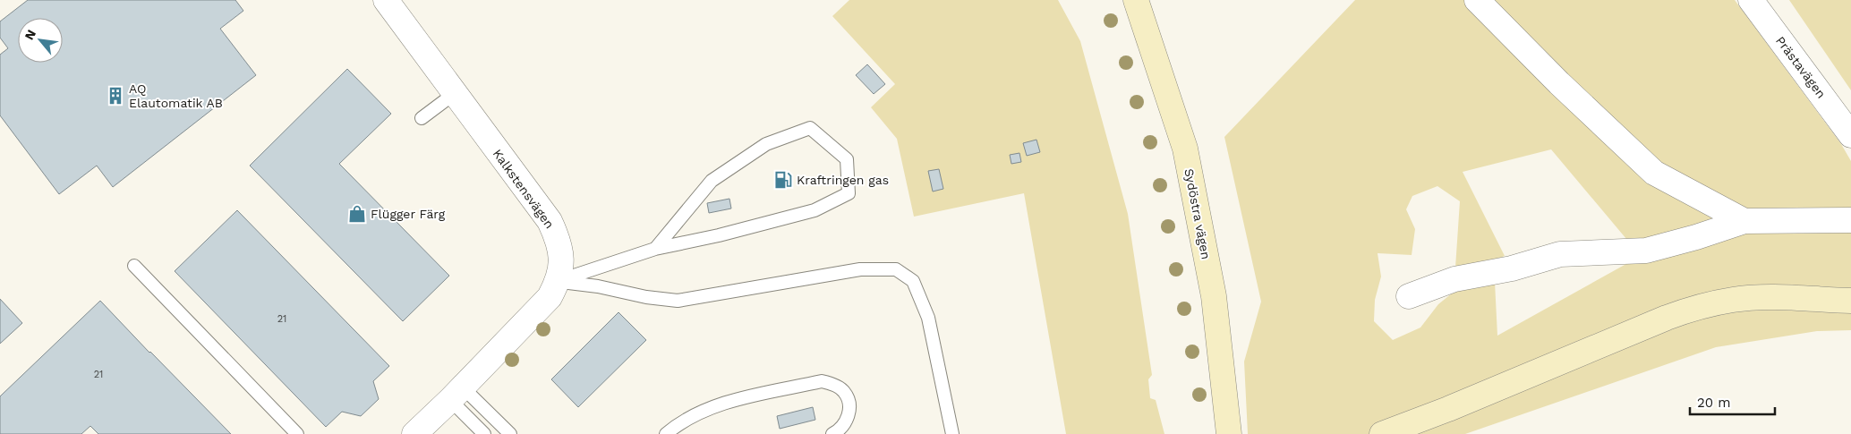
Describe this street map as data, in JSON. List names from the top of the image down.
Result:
{
  "streets": {
    "street": ["Prästavägen", "Kalkstensvägen", "Sydöstra vägen"]
  },
  "places": {
    "building": ["AQ Elautomatik AB"],
    "fuel station": ["Kraftringen gas"],
    "shop": ["Flügger Färg"]
  },
  "house_numbers": ["21", "21"],
  "scale_bar": "20 m",
  "north": "top left"
}
